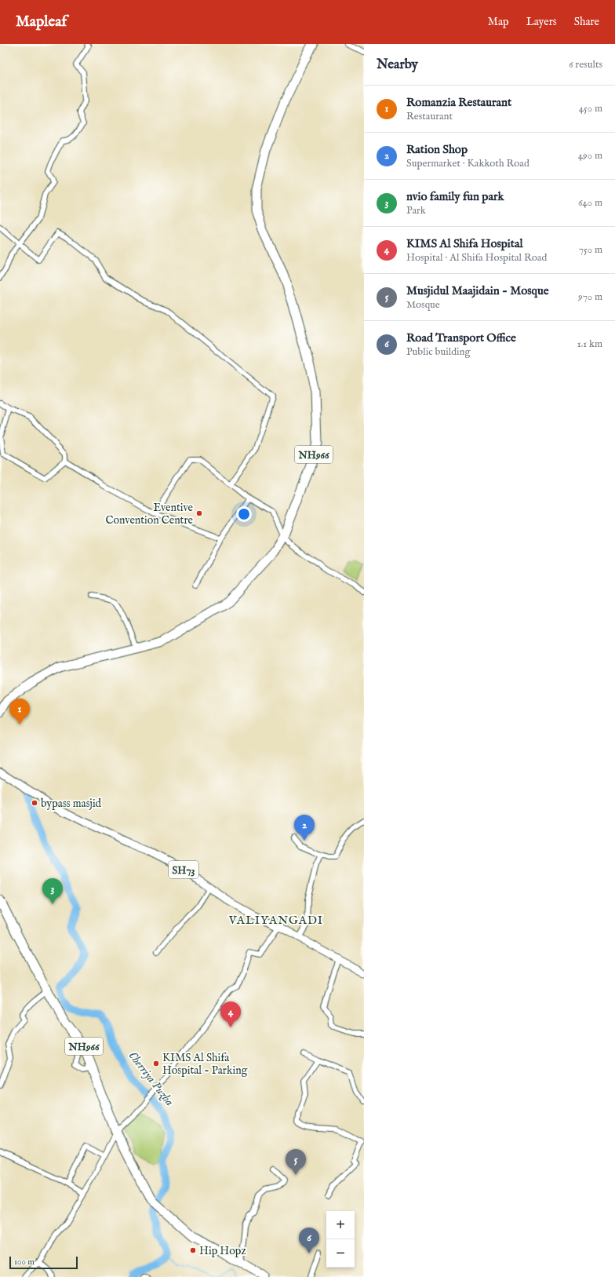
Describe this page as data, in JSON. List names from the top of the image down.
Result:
{
  "streets": {
    "highway": ["NH966"],
    "main road": ["SH73"]
  },
  "districts": ["VALIYANGADI"],
  "water": ["Cherriya Puzha"],
  "places": [
    "Eventive Convention Centre",
    "bypass masjid",
    "KIMS Al Shifa Hospital - Parking",
    "Hip Hopz"
  ],
  "scale_bar": "100 m",
  "page": {
    "header": "Mapleaf",
    "nav": ["Map", "Layers", "Share"],
    "heading": ["Nearby", "6 results"],
    "list": [
      {
        "mark": "1",
        "name": "Romanzia Restaurant",
        "note": "Restaurant",
        "value": "450 m"
      },
      {
        "mark": "2",
        "name": "Ration Shop",
        "note": "Supermarket · Kakkoth Road",
        "value": "490 m"
      },
      {
        "mark": "3",
        "name": "nvio family fun park",
        "note": "Park",
        "value": "640 m"
      },
      {
        "mark": "4",
        "name": "KIMS Al Shifa Hospital",
        "note": "Hospital · Al Shifa Hospital Road",
        "value": "750 m"
      },
      {
        "mark": "5",
        "name": "Musjidul Maajidain - Mosque",
        "note": "Mosque",
        "value": "970 m"
      },
      {
        "mark": "6",
        "name": "Road Transport Office",
        "note": "Public building",
        "value": "1.1 km"
      }
    ],
    "pins": [
      "1",
      "2",
      "3",
      "4",
      "5",
      "6"
    ],
    "map_buttons": ["+", "−"],
    "scale": "100 m"
  }
}
